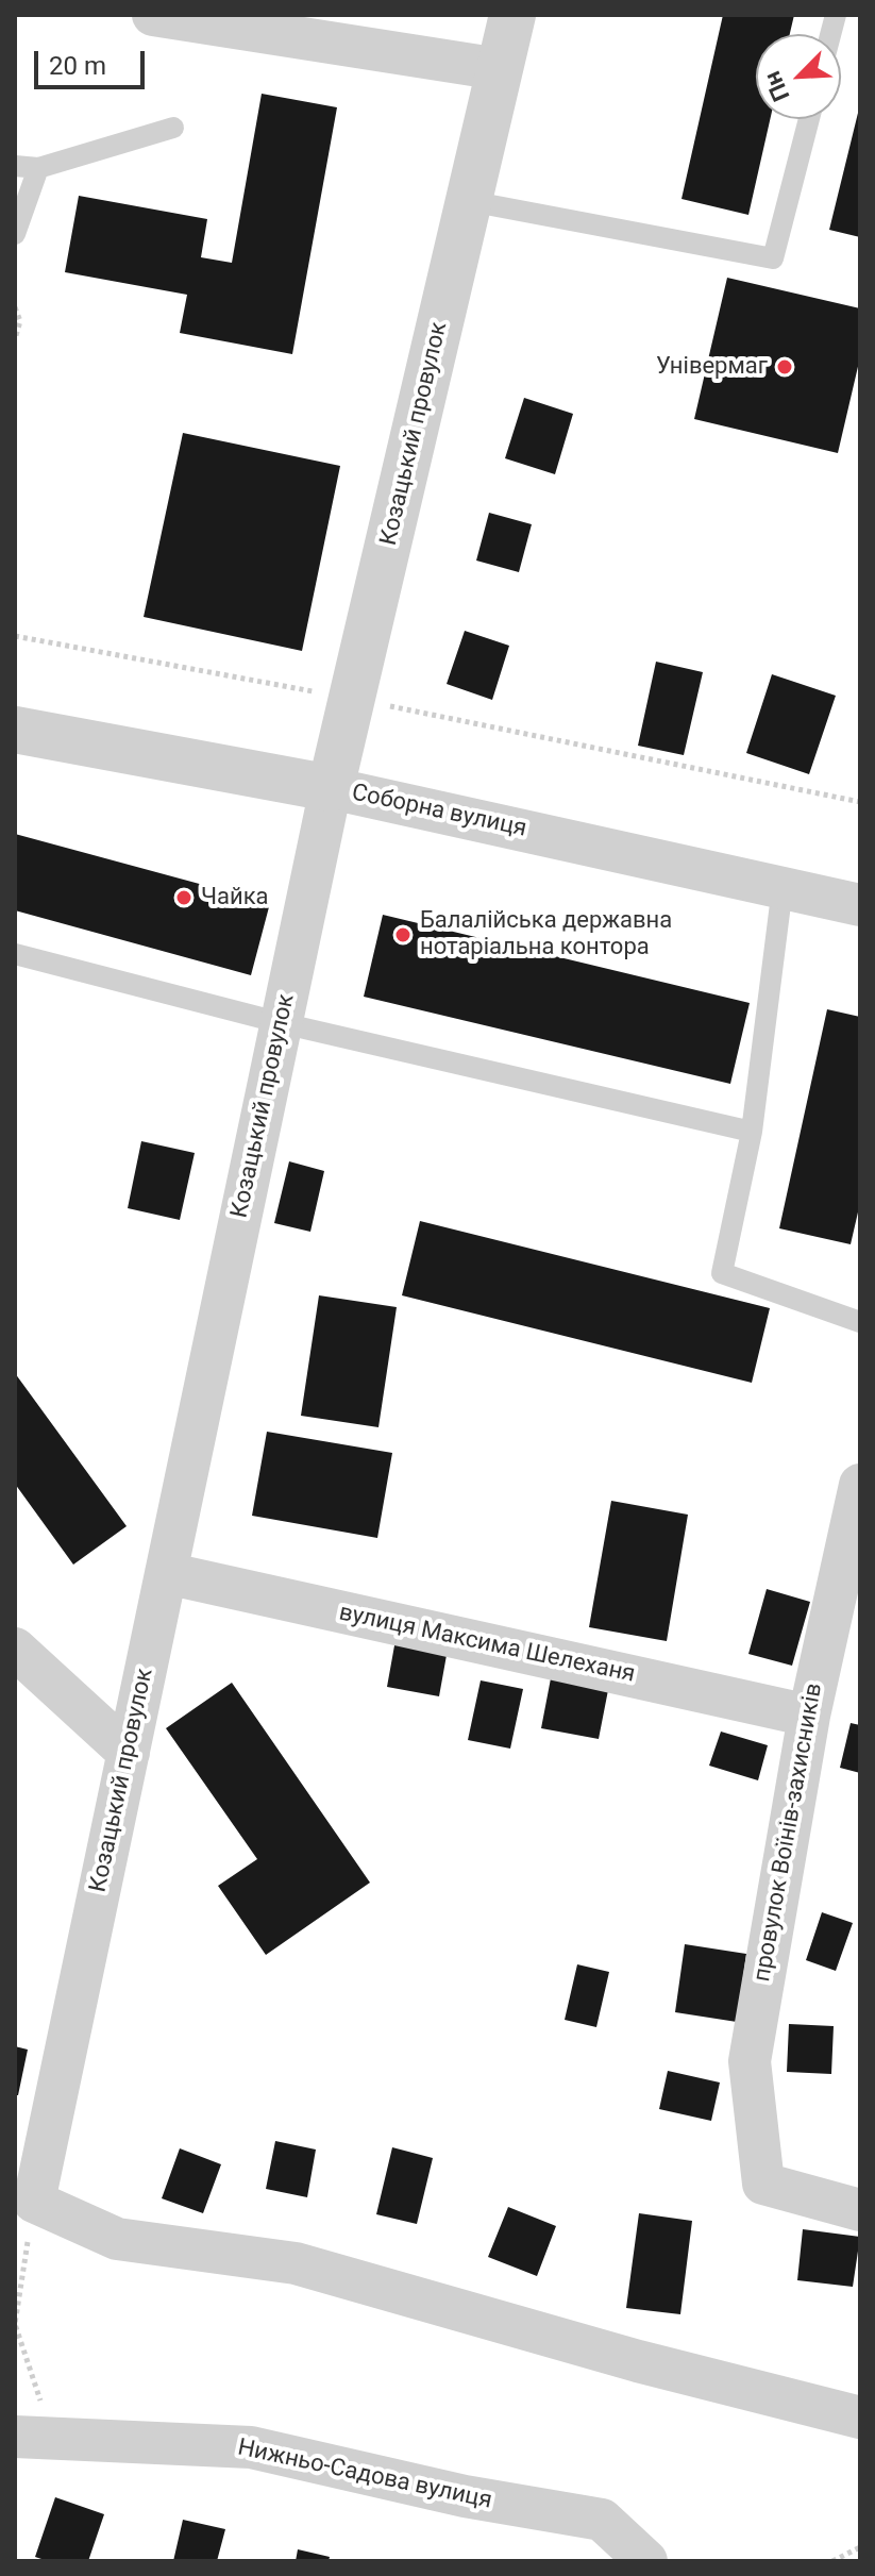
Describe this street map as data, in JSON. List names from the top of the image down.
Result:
{
  "streets": {
    "street": [
      "Козацький провулок",
      "Соборна вулиця",
      "вулиця Максима Шелеханя",
      "провулок Воїнів-захисників",
      "Нижньо-Садова вулиця"
    ]
  },
  "crossings": [
    ["Козацький провулок", "Соборна вулиця"],
    ["Козацький провулок", "вулиця Максима Шелеханя"],
    ["вулиця Максима Шелеханя", "провулок Воїнів-захисників"]
  ],
  "places": ["Універмаг", "Чайка", "Балалійська державна нотаріальна контора"],
  "scale_bar": "20 m",
  "north": "bottom left"
}
